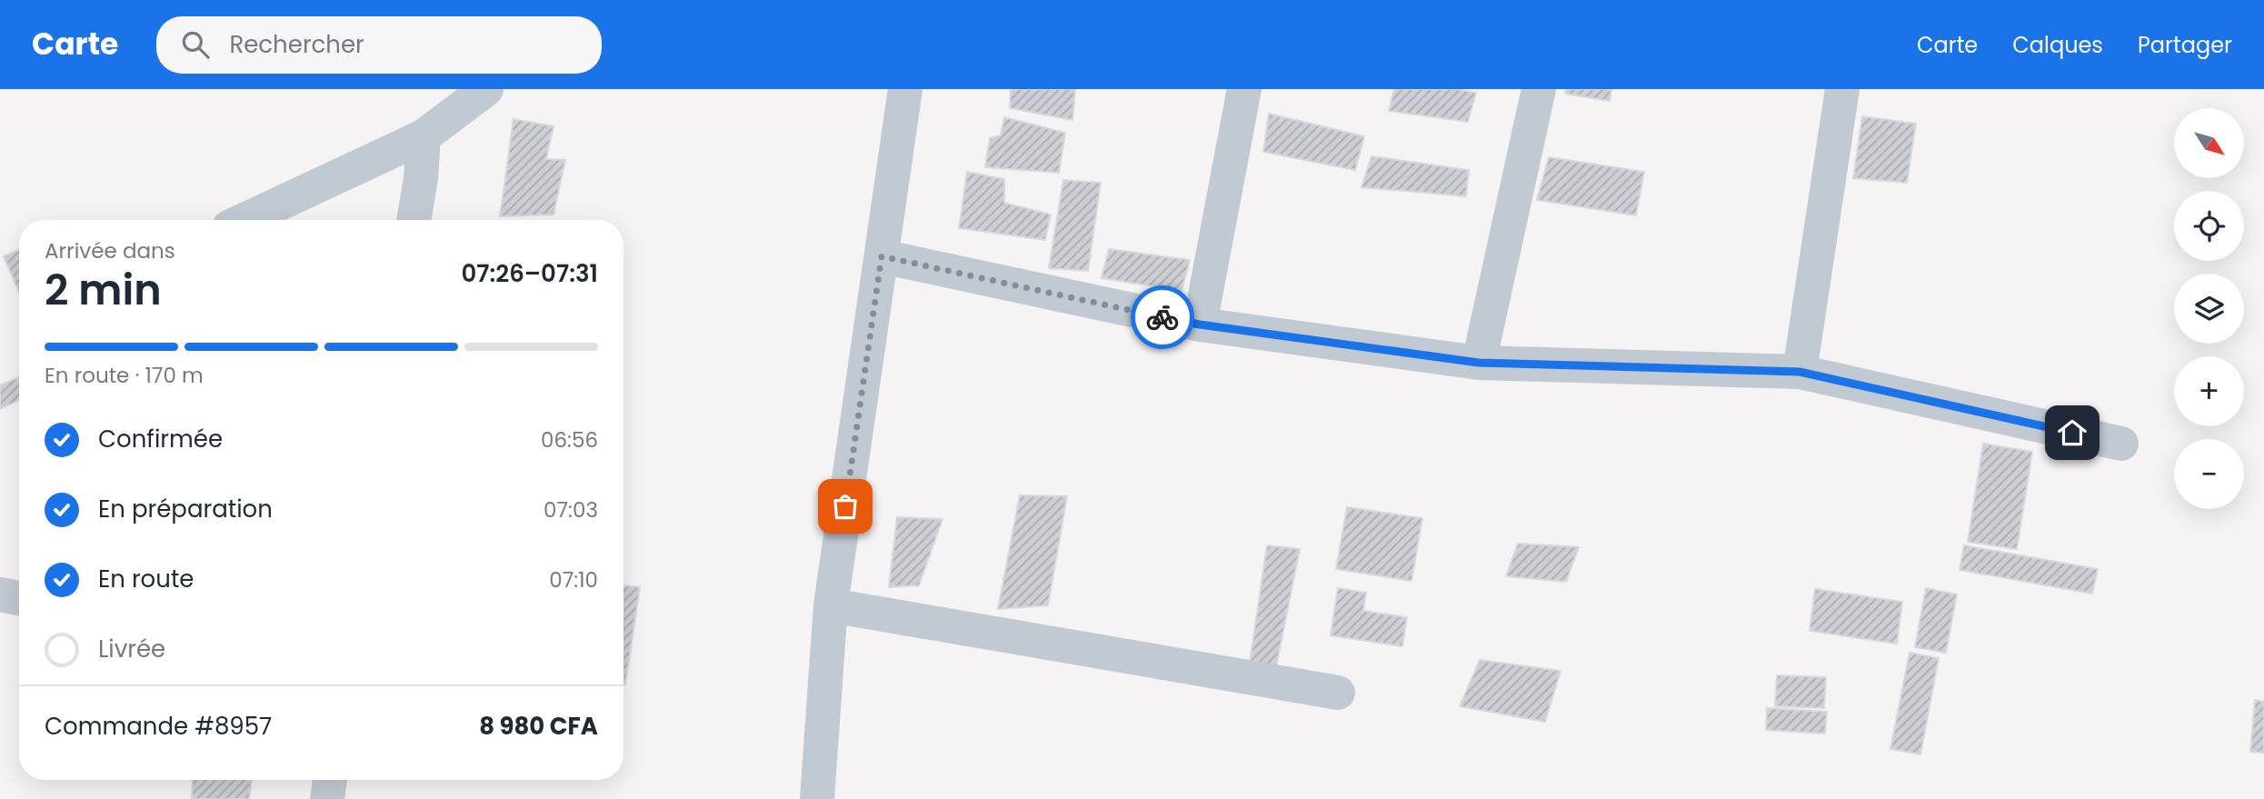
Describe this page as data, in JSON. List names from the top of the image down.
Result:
{
  "north": "bottom right",
  "page": {
    "header": "Carte",
    "search": "Rechercher",
    "nav": ["Carte", "Calques", "Partager"],
    "map_buttons": ["+", "−"],
    "heading": ["2 min", "Arrivée dans", "07:26–07:31"],
    "panel": ["Commande #8957", "8 980 CFA"],
    "bar": "En route · 170 m",
    "list": [
      ["Confirmée", "06:56"],
      ["En préparation", "07:03"],
      ["En route", "07:10"],
      "Livrée"
    ]
  }
}
